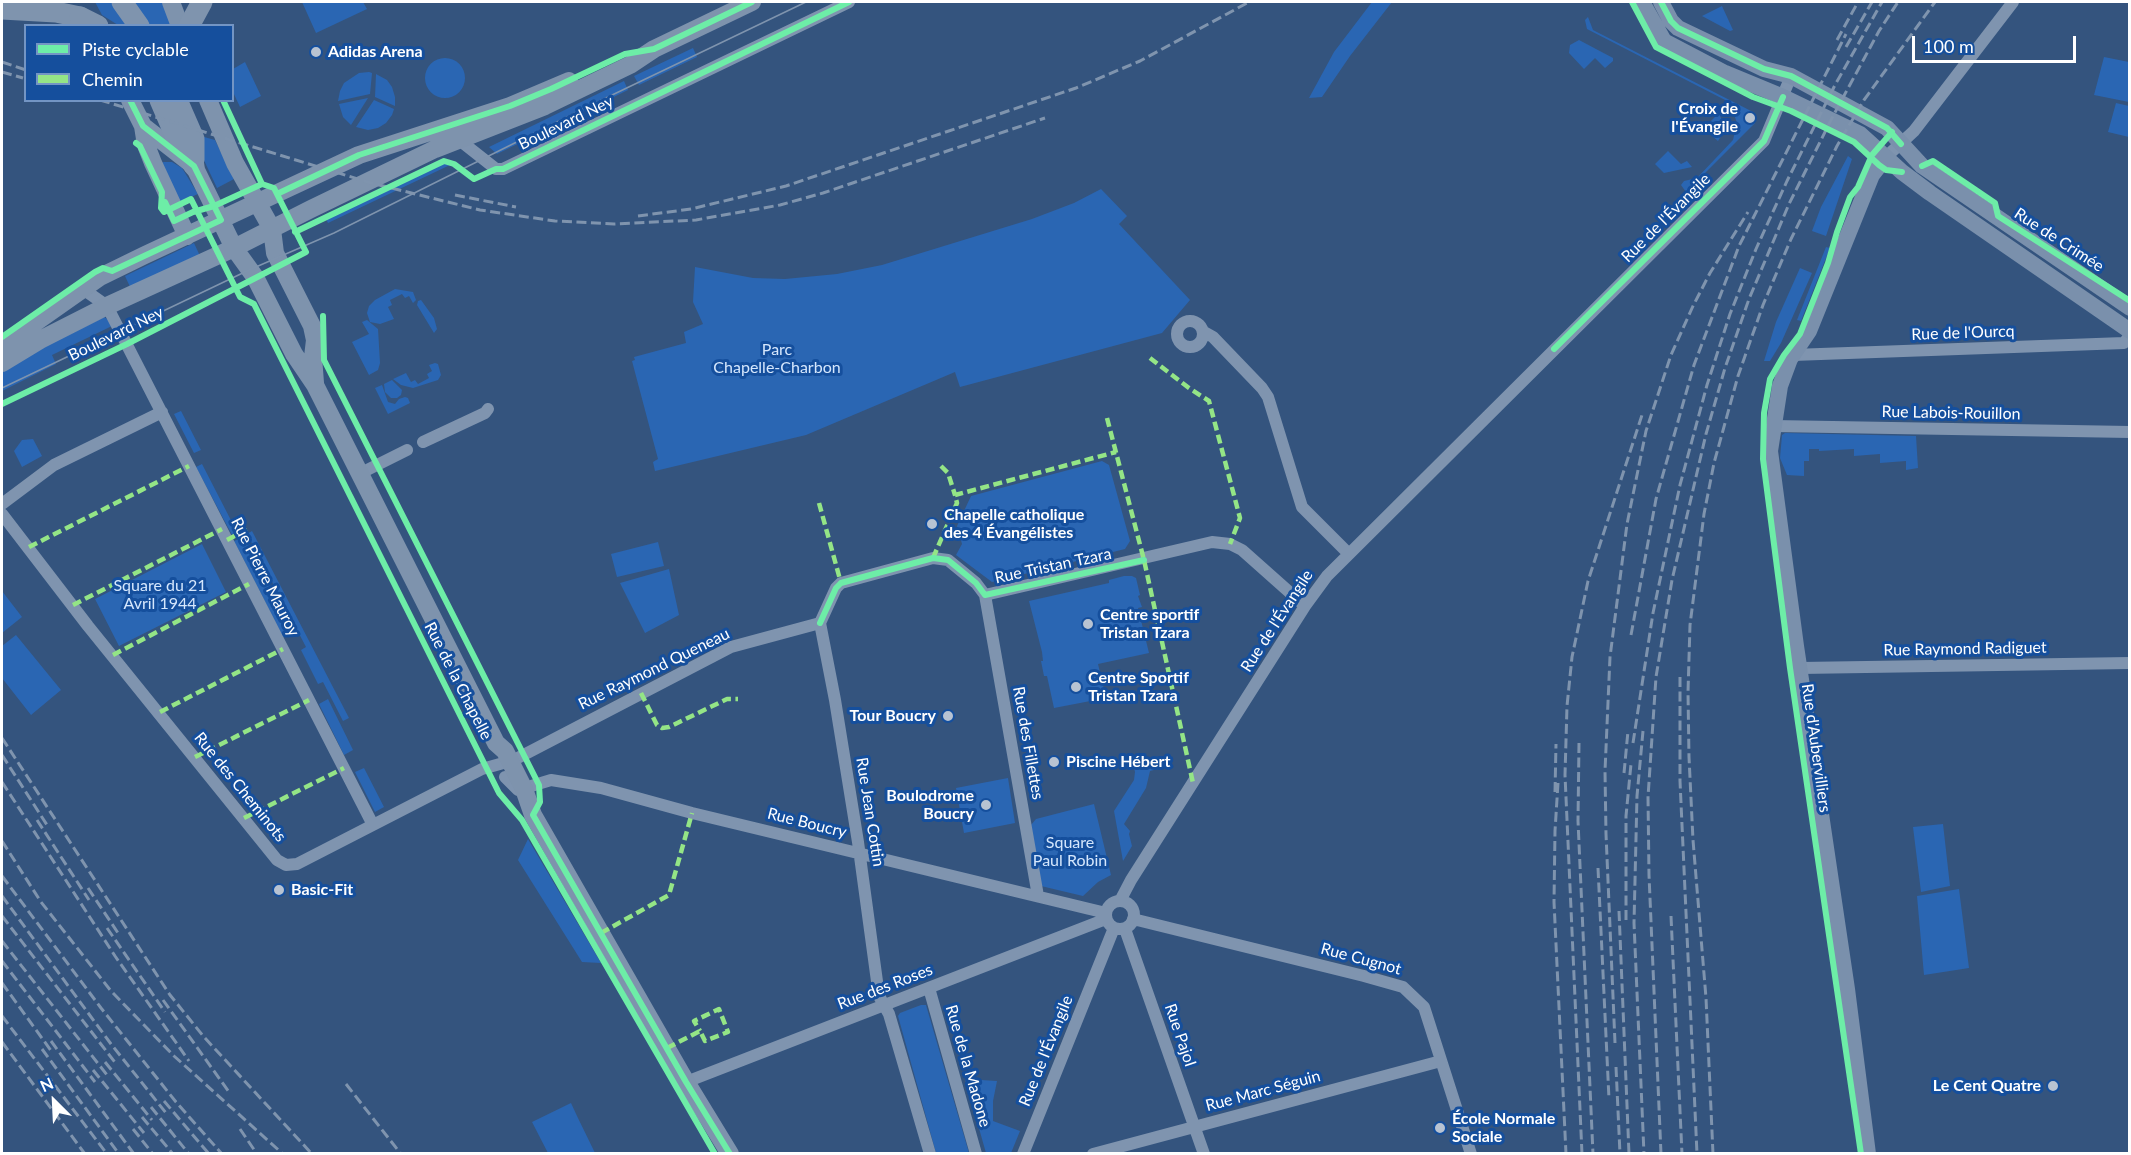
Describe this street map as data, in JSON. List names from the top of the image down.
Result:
{
  "streets": {
    "main road": [
      "Boulevard Ney",
      "Rue de Crimée",
      "Rue de la Chapelle",
      "Rue d'Aubervilliers"
    ],
    "street": [
      "Rue de l'Évangile",
      "Rue de l'Ourcq",
      "Rue Labois-Rouillon",
      "Rue Tristan Tzara",
      "Rue Pierre Mauroy",
      "Rue Raymond Radiguet",
      "Rue Raymond Queneau",
      "Rue des Fillettes",
      "Rue des Cheminots",
      "Rue Jean Cottin",
      "Rue Boucry",
      "Rue Cugnot",
      "Rue des Roses",
      "Rue Pajol",
      "Rue de la Madone",
      "Rue Marc Séguin"
    ]
  },
  "crossings": [
    ["Boulevard Ney", "Rue Pierre Mauroy"],
    ["Boulevard Ney", "Rue de la Chapelle"],
    ["Rue de l'Évangile", "Rue Tristan Tzara"],
    ["Rue de l'Évangile", "Rue Boucry"],
    ["Rue de l'Évangile", "Rue Cugnot"],
    ["Rue de l'Évangile", "Rue des Roses"],
    ["Rue de l'Évangile", "Rue Pajol"],
    ["Rue de Crimée", "Rue de l'Ourcq"],
    ["Rue de Crimée", "Rue d'Aubervilliers"],
    ["Rue de l'Ourcq", "Rue d'Aubervilliers"],
    ["Rue Labois-Rouillon", "Rue d'Aubervilliers"],
    ["Rue Tristan Tzara", "Rue Raymond Queneau"],
    ["Rue Tristan Tzara", "Rue des Fillettes"],
    ["Rue Tristan Tzara", "Rue Jean Cottin"],
    ["Rue Pierre Mauroy", "Rue des Cheminots"],
    ["Rue Raymond Radiguet", "Rue d'Aubervilliers"],
    ["Rue Raymond Queneau", "Rue de la Chapelle"],
    ["Rue Raymond Queneau", "Rue des Cheminots"],
    ["Rue Raymond Queneau", "Rue Jean Cottin"],
    ["Rue Raymond Queneau", "Rue Boucry"],
    ["Rue de la Chapelle", "Rue des Cheminots"],
    ["Rue de la Chapelle", "Rue Boucry"],
    ["Rue de la Chapelle", "Rue des Roses"],
    ["Rue des Fillettes", "Rue Boucry"],
    ["Rue des Cheminots", "Rue Boucry"],
    ["Rue Jean Cottin", "Rue Boucry"],
    ["Rue Jean Cottin", "Rue des Roses"],
    ["Rue Boucry", "Rue Cugnot"],
    ["Rue Boucry", "Rue des Roses"],
    ["Rue Boucry", "Rue Pajol"],
    ["Rue Cugnot", "Rue des Roses"],
    ["Rue Cugnot", "Rue Pajol"],
    ["Rue Cugnot", "Rue Marc Séguin"],
    ["Rue des Roses", "Rue Pajol"],
    ["Rue des Roses", "Rue de la Madone"],
    ["Rue Pajol", "Rue Marc Séguin"]
  ],
  "parks": ["Parc Chapelle-Charbon", "Square du 21 Avril 1944", "Square Paul Robin"],
  "places": [
    "Adidas Arena",
    "Croix de l'Évangile",
    "Chapelle catholique des 4 Évangélistes",
    "Centre sportif Tristan Tzara",
    "Centre Sportif Tristan Tzara",
    "Tour Boucry",
    "Piscine Hébert",
    "Boulodrome Boucry",
    "Basic-Fit",
    "Le Cent Quatre",
    "École Normale Sociale"
  ],
  "legend": ["Piste cyclable", "Chemin"],
  "scale_bar": "100 m",
  "north": "top left"
}
